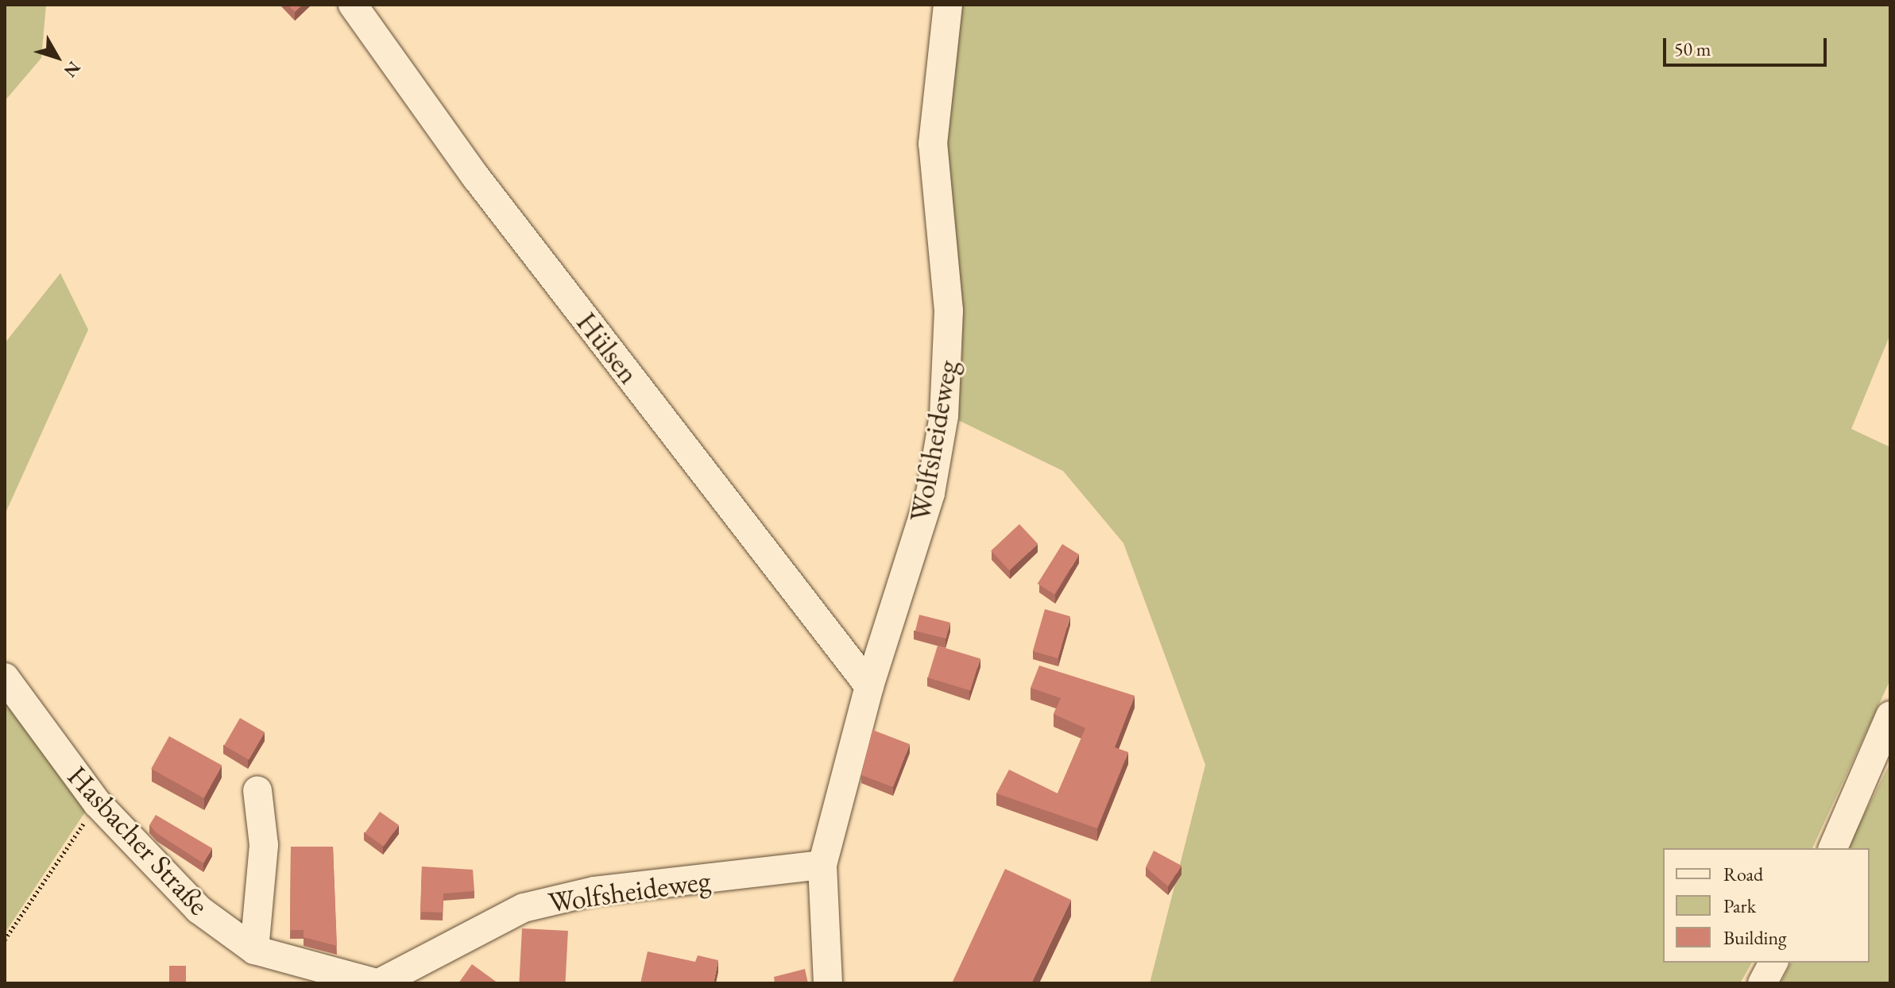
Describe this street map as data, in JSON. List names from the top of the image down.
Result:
{
  "streets": {
    "street": ["Hülsen", "Wolfsheideweg", "Hasbacher Straße"]
  },
  "crossings": [
    ["Hülsen", "Wolfsheideweg"],
    ["Wolfsheideweg", "Hasbacher Straße"]
  ],
  "legend": ["Road", "Park", "Building"],
  "scale_bar": "50 m",
  "north": "bottom right"
}
